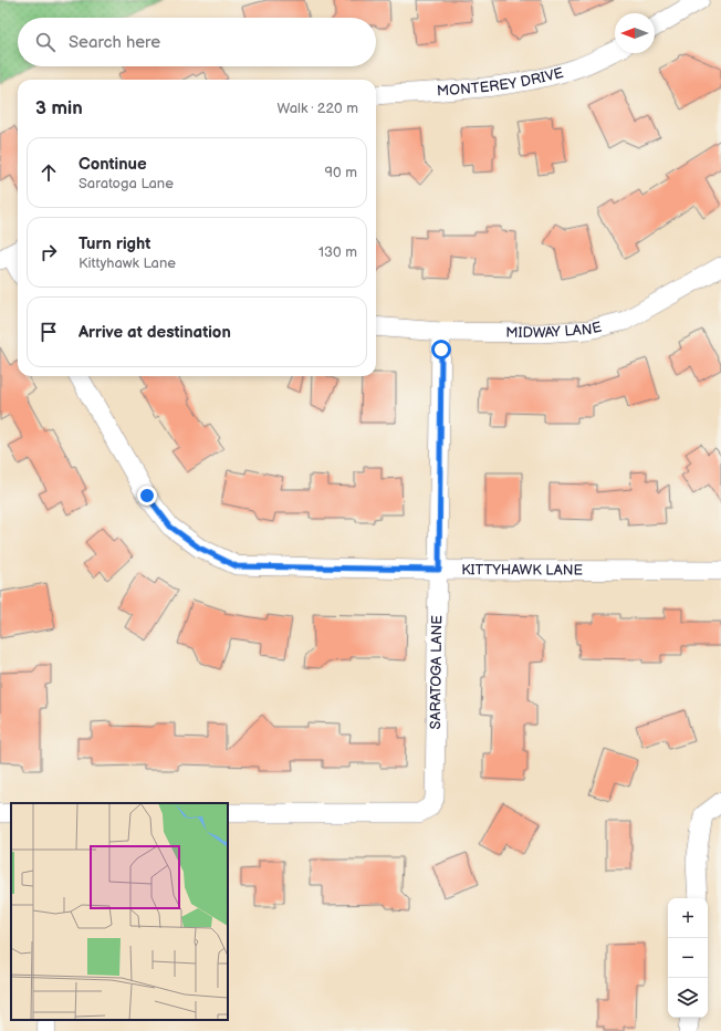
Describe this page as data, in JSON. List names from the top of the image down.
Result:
{
  "streets": {
    "street": [
      "MONTEREY DRIVE",
      "MIDWAY LANE",
      "KITTYHAWK LANE",
      "SARATOGA LANE"
    ]
  },
  "crossings": [
    ["MIDWAY LANE", "SARATOGA LANE"],
    ["KITTYHAWK LANE", "SARATOGA LANE"]
  ],
  "north": "left",
  "page": {
    "search": "Search here",
    "heading": ["3 min", "Walk · 220 m"],
    "list": [
      ["Continue", "Saratoga Lane", "90 m"],
      ["Turn right", "Kittyhawk Lane", "130 m"],
      "Arrive at destination"
    ],
    "map_buttons": ["+", "−"]
  }
}
